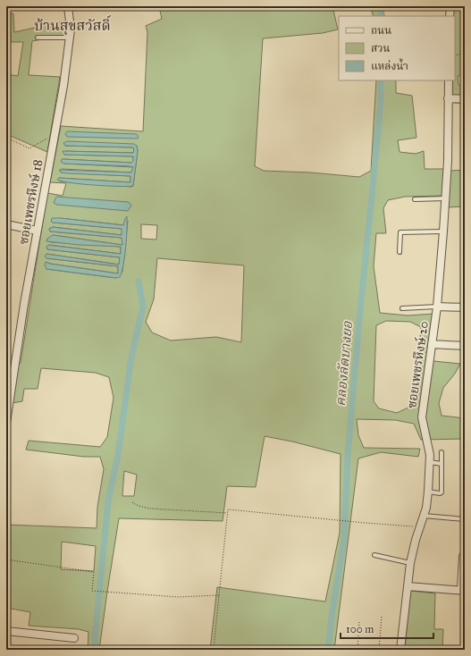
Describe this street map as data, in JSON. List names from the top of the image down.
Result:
{
  "streets": {
    "street": ["ซอยเพชรหึงษ์ 18", "ซอยเพชรหึงษ์ 20"]
  },
  "districts": ["บ้านสุขสวัสดิ์"],
  "water": ["คลองลัดบางยอ"],
  "legend": ["ถนน", "สวน", "แหล่งน้ำ"],
  "scale_bar": "100 m"
}
